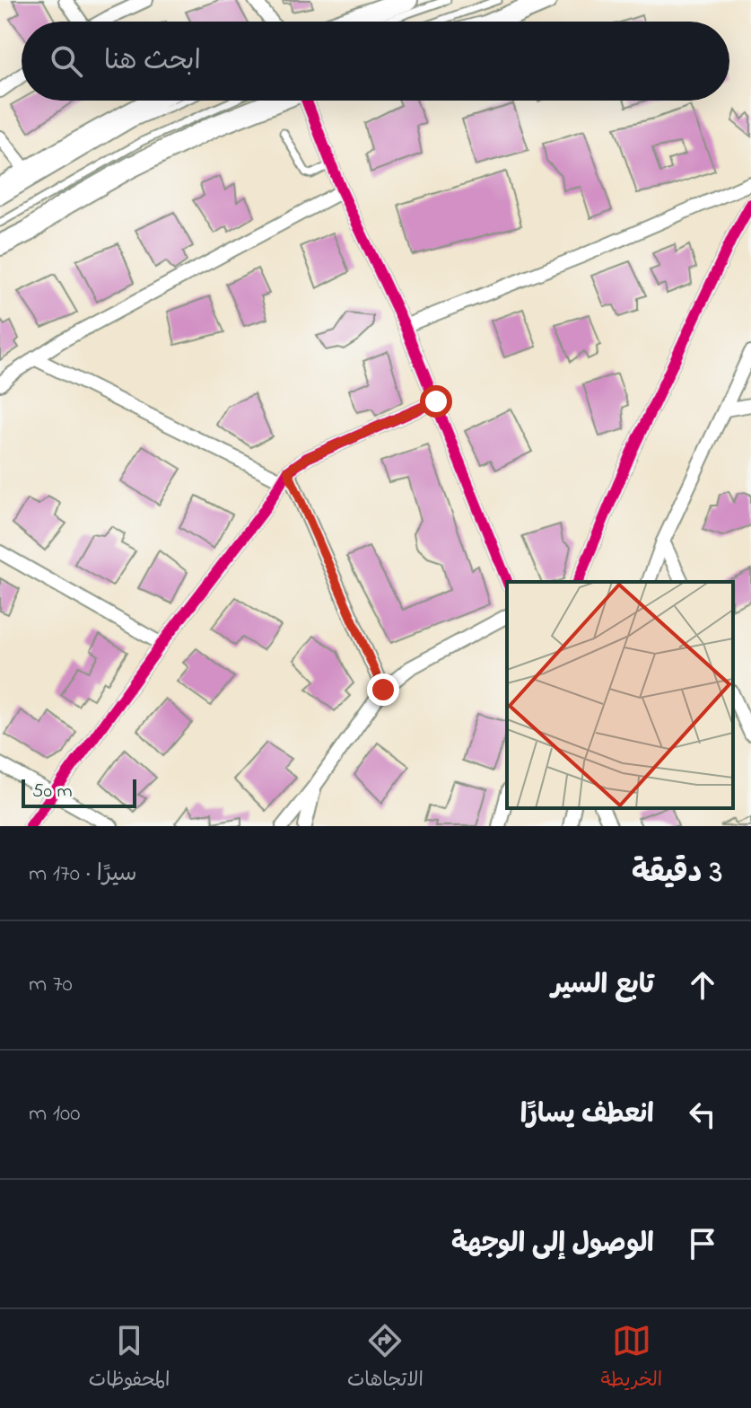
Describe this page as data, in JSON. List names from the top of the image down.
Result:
{
  "scale_bar": "50 m",
  "page": {
    "search": "ابحث هنا",
    "scale": "50 m",
    "heading": ["3 دقيقة", "سيرًا · 170 m"],
    "list": [
      ["تابع السير", "70 m"],
      ["انعطف يسارًا", "100 m"],
      "الوصول إلى الوجهة"
    ],
    "nav": ["الخريطة", "الاتجاهات", "المحفوظات"]
  }
}
